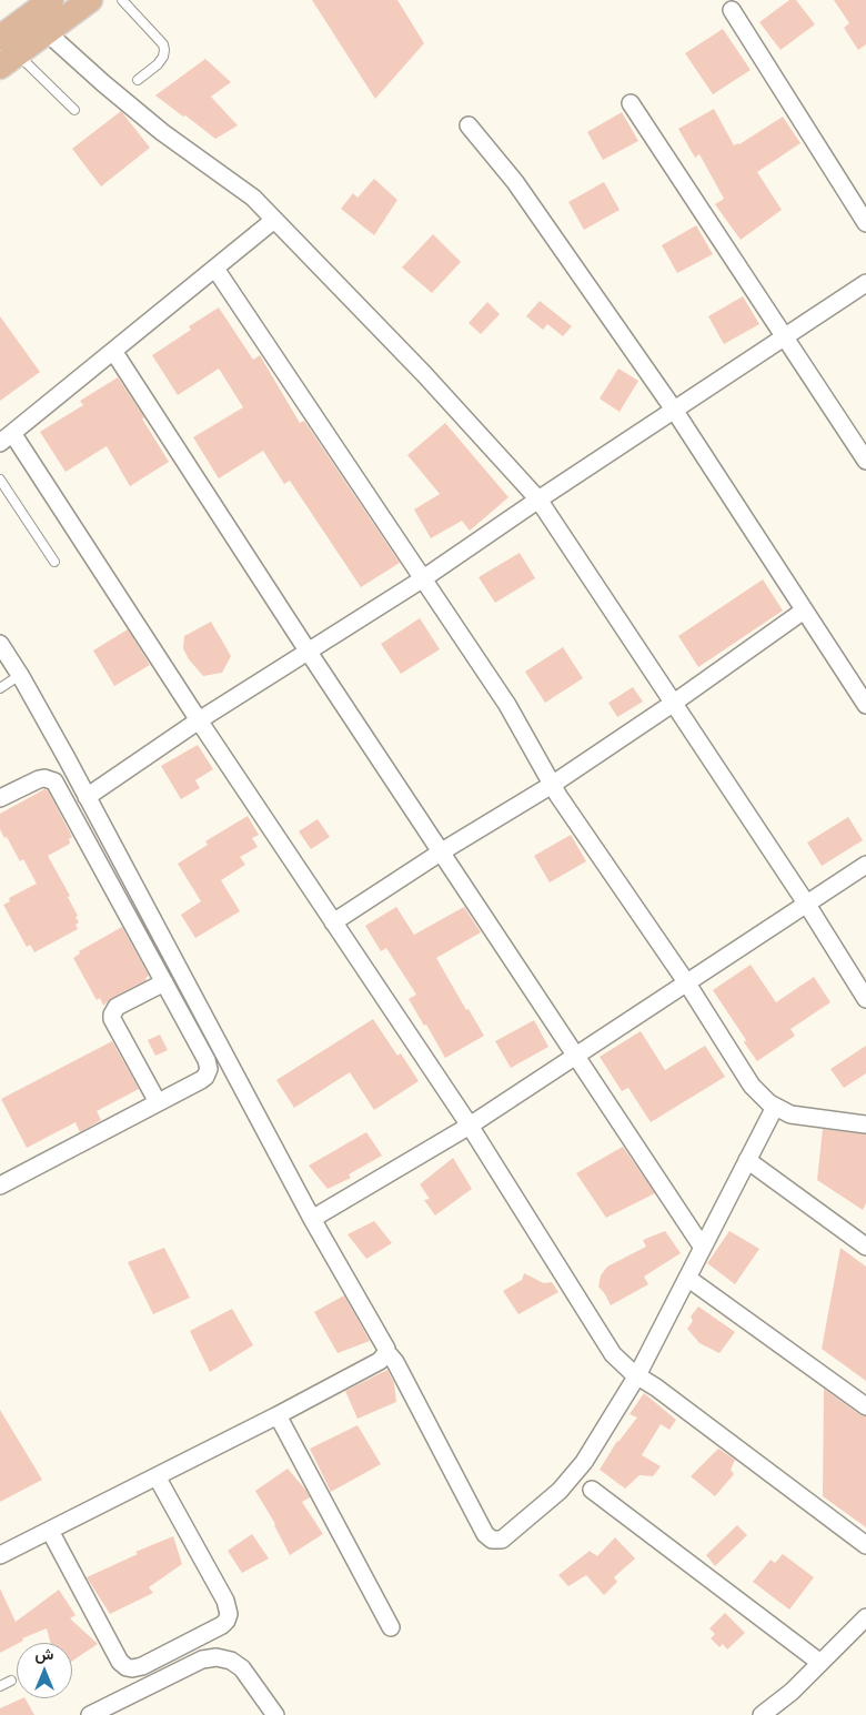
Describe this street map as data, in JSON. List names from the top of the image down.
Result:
{
  "north": "top"
}
